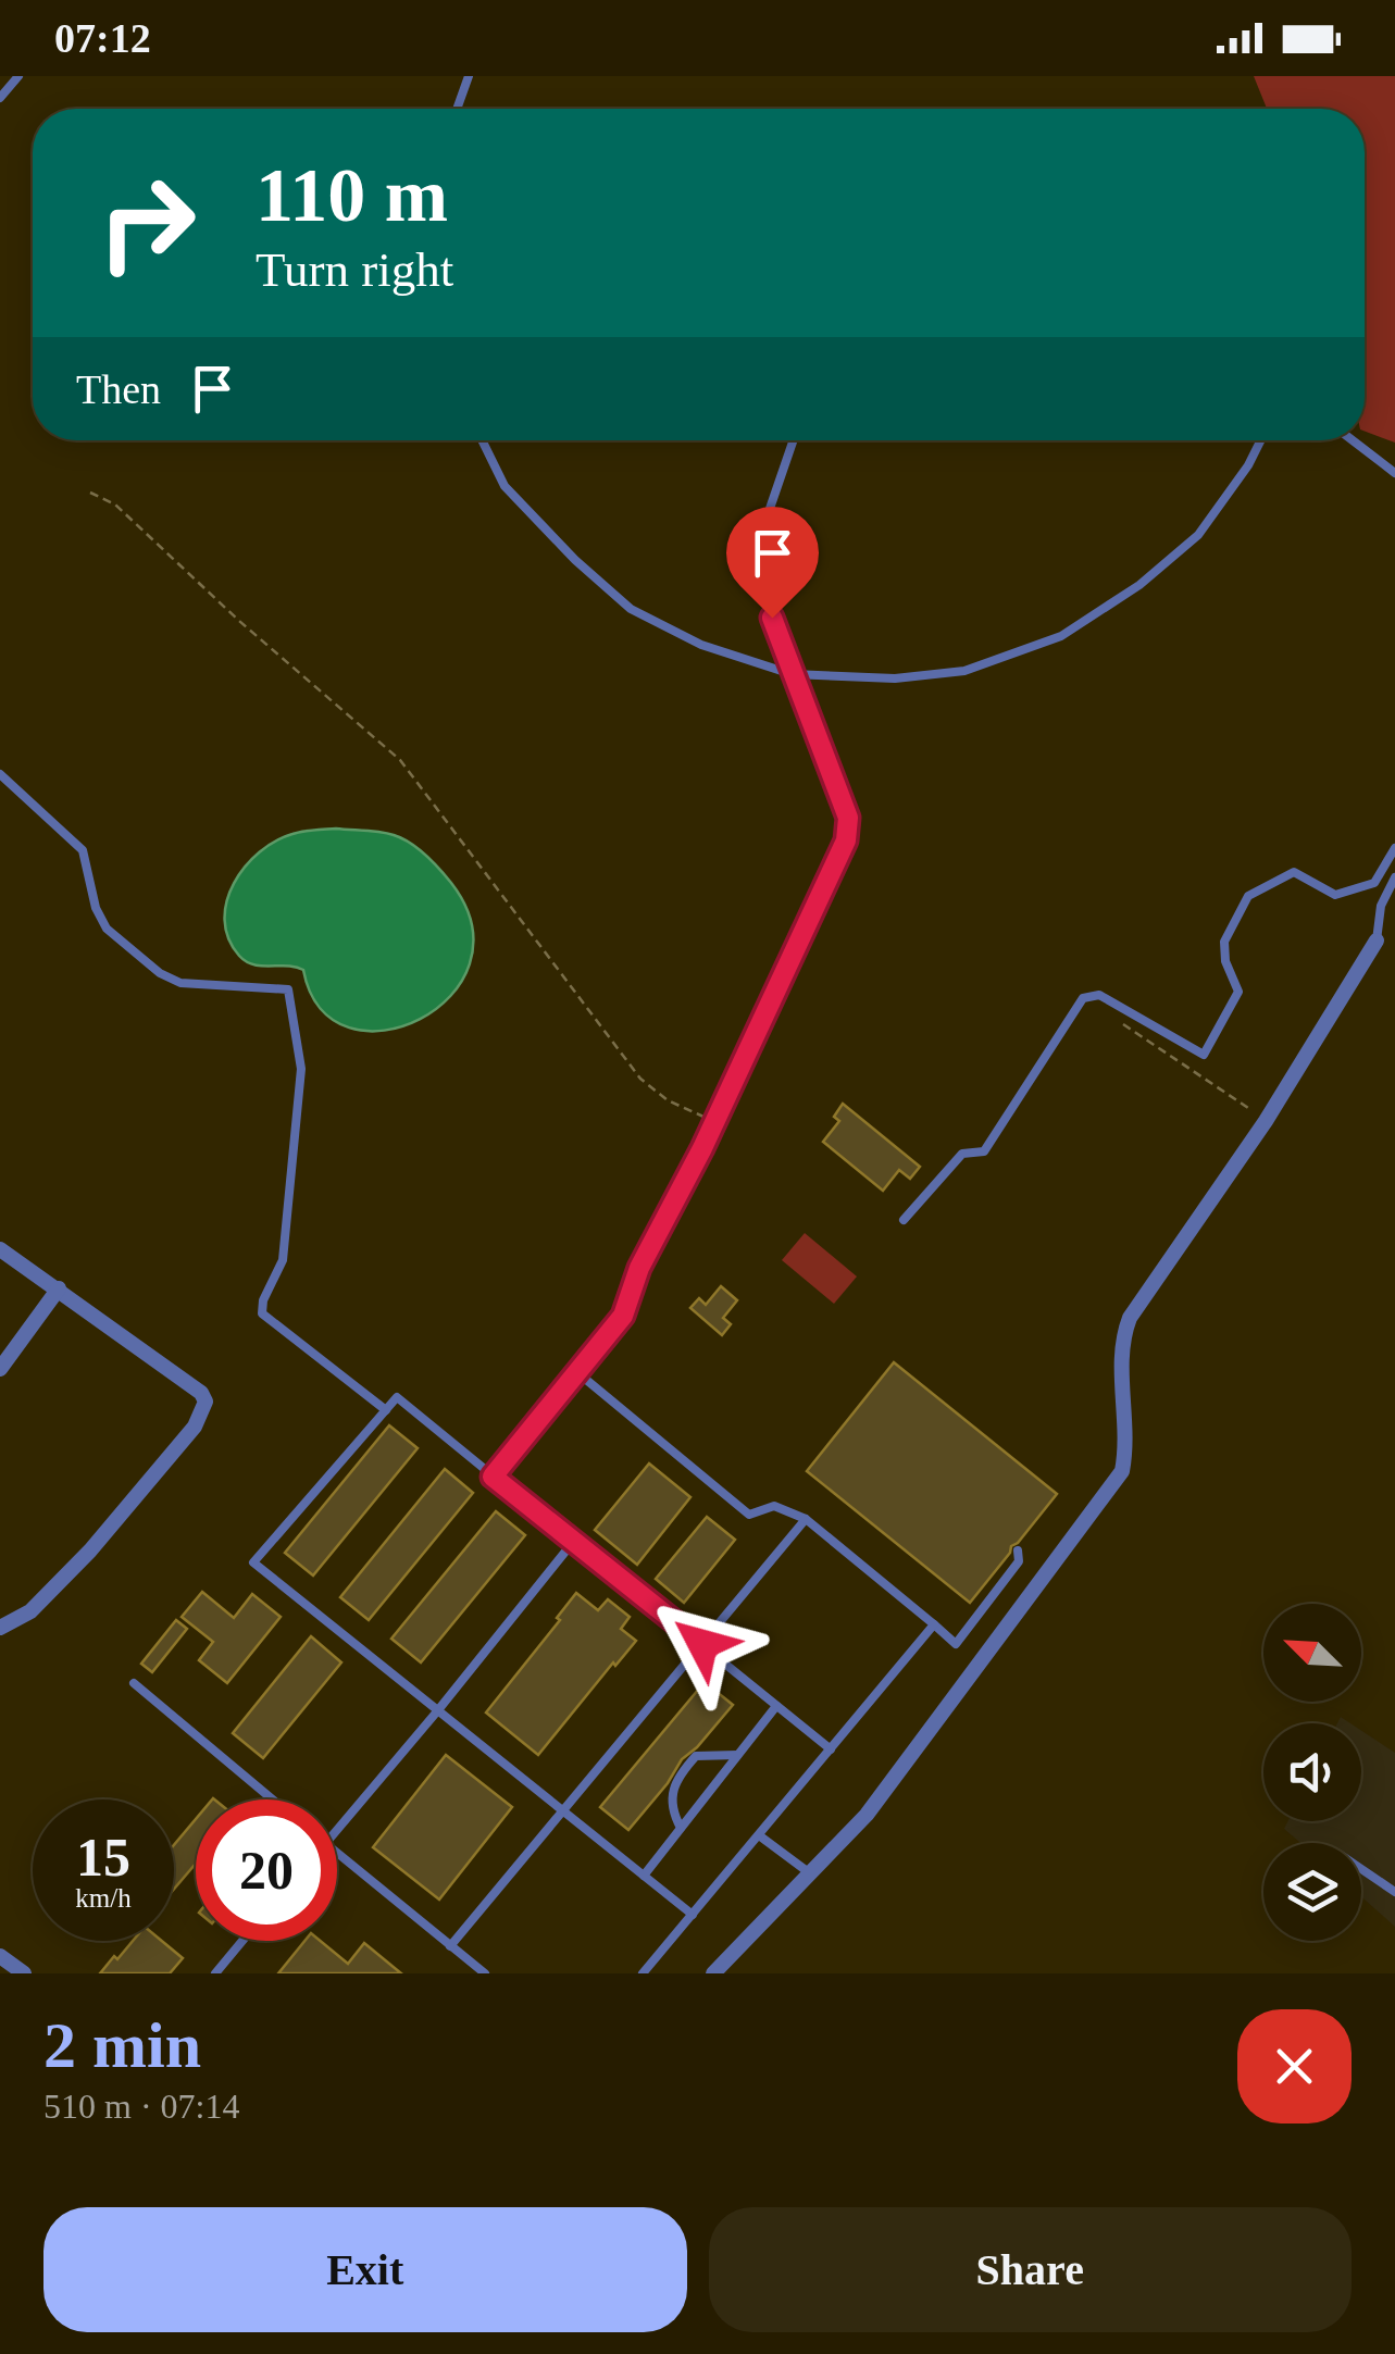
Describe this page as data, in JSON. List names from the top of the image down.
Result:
{
  "north": "top left",
  "page": {
    "status": "07:12",
    "turn": ["110 m", "Turn right"],
    "then": "Then",
    "speed": "15 km/h",
    "limit": "20",
    "heading": ["2 min", "510 m · 07:14"],
    "buttons": ["Exit", "Share"]
  }
}
